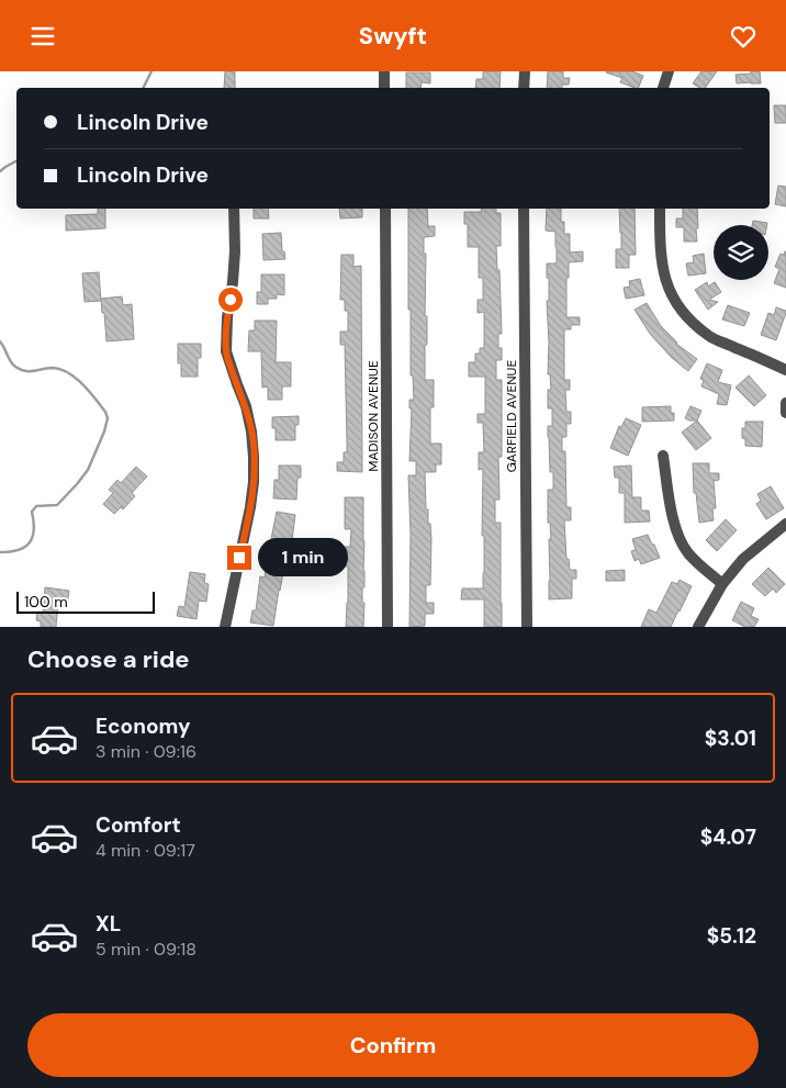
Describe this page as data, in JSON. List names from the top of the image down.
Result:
{
  "streets": {
    "street": ["MADISON AVENUE", "GARFIELD AVENUE"]
  },
  "scale_bar": "100 m",
  "page": {
    "header": "Swyft",
    "banner": ["Lincoln Drive", "Lincoln Drive"],
    "bubble": "1 min",
    "scale": "100 m",
    "heading": "Choose a ride",
    "list": [
      {
        "name": "Economy",
        "note": "3 min · 09:16",
        "value": "$3.01"
      },
      {
        "name": "Comfort",
        "note": "4 min · 09:17",
        "value": "$4.07"
      },
      {
        "name": "XL",
        "note": "5 min · 09:18",
        "value": "$5.12"
      }
    ],
    "buttons": "Confirm"
  }
}
